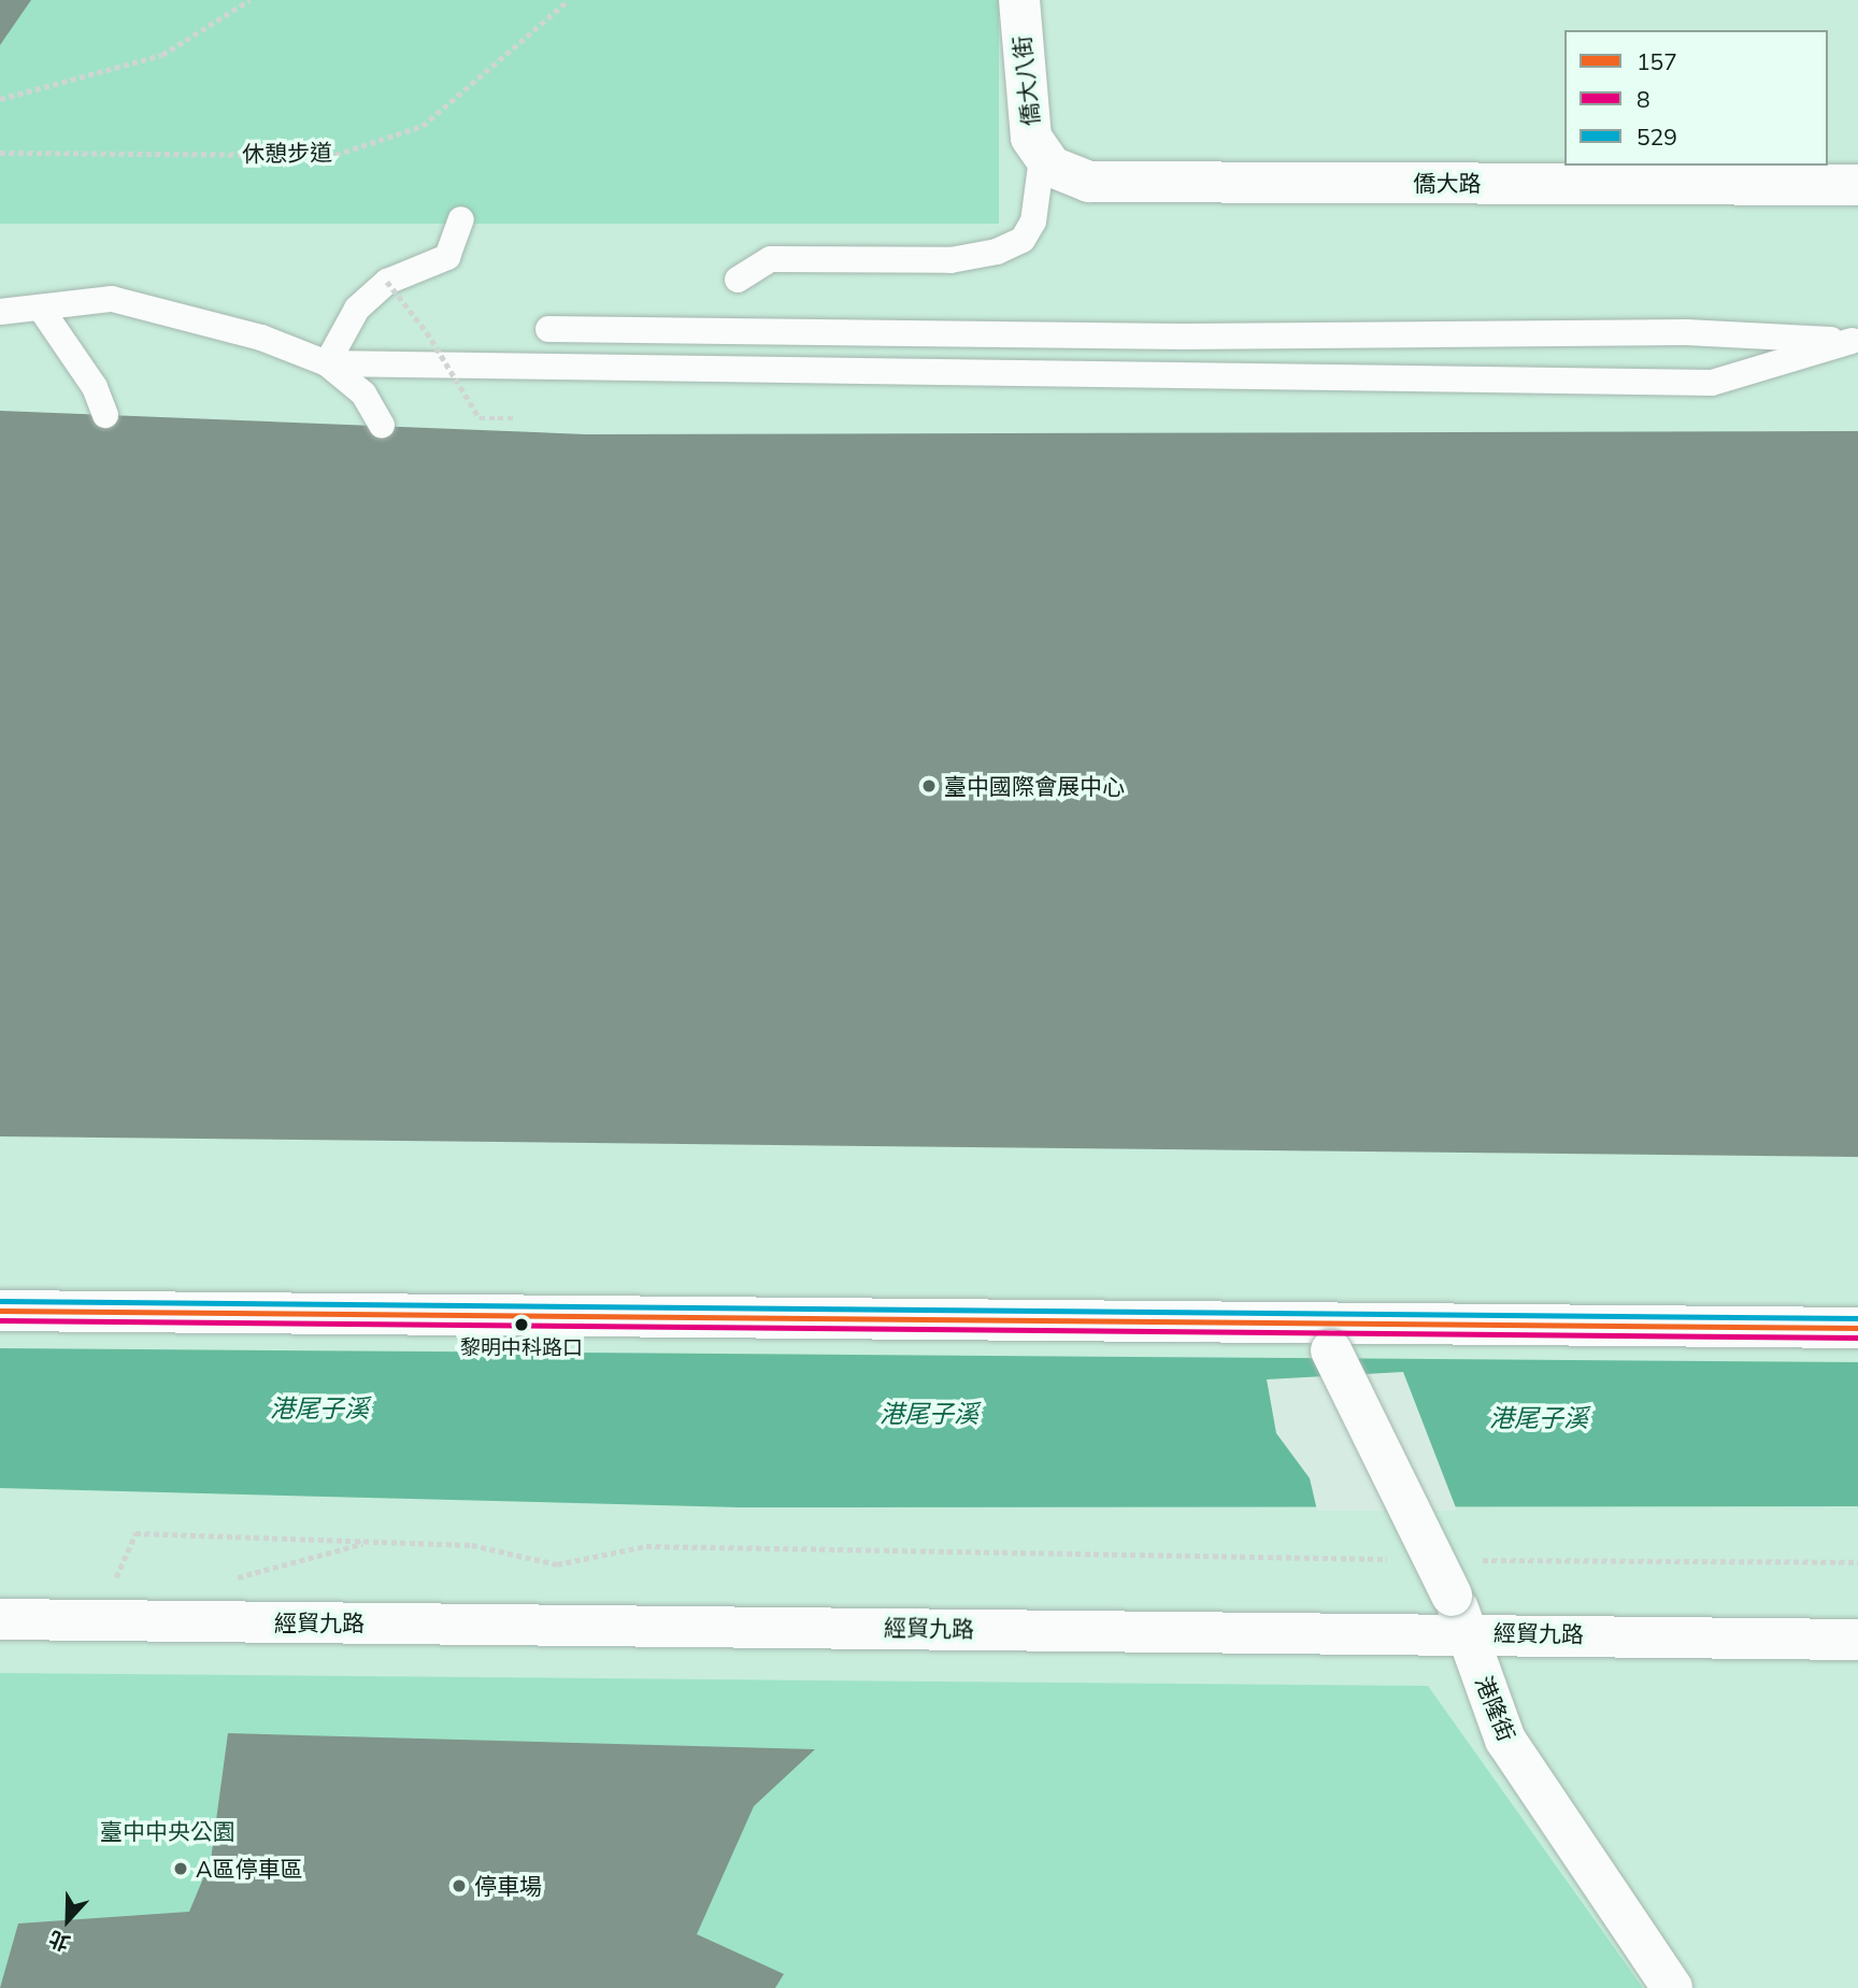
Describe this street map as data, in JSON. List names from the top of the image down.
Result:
{
  "streets": {
    "street": [
      "僑大八街",
      "僑大路",
      "經貿九路",
      "港隆街"
    ],
    "path": ["休憩步道"]
  },
  "crossings": [
    ["僑大八街", "僑大路"],
    ["經貿九路", "港隆街"]
  ],
  "water": ["港尾子溪"],
  "parks": ["臺中中央公園"],
  "places": [
    "臺中國際會展中心",
    "黎明中科路口",
    "A區停車區",
    "停車場"
  ],
  "lines": ["transit line 529", "transit line 157", "transit line 8"],
  "legend": ["157", "8", "529"],
  "north": "bottom"
}
